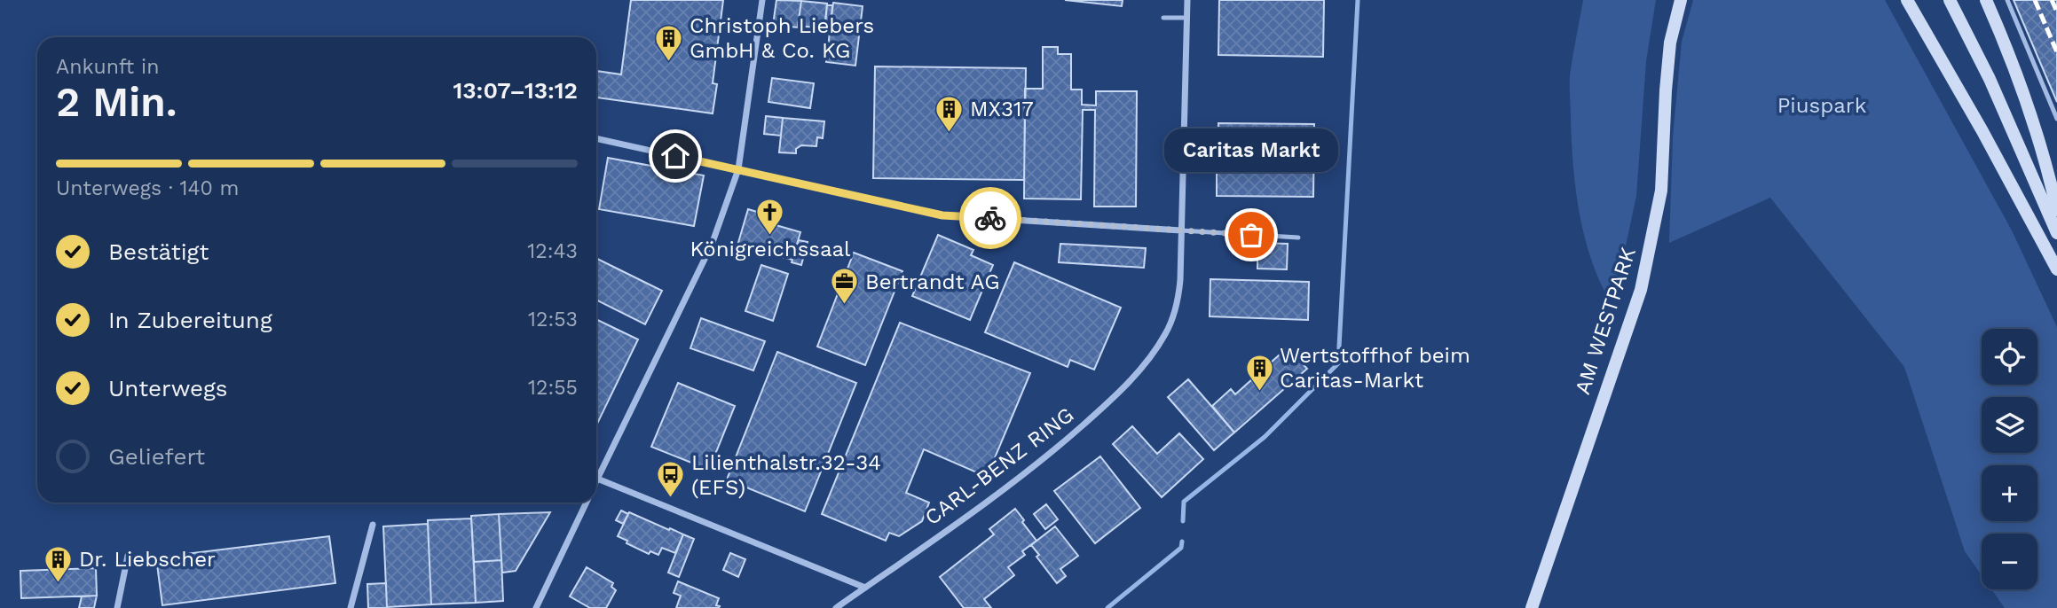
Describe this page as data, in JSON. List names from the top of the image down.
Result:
{
  "streets": {
    "main road": ["AM WESTPARK"],
    "street": ["CARL-BENZ RING"]
  },
  "parks": ["Piuspark"],
  "places": {
    "building": [
      "Christoph Liebers GmbH & Co. KG",
      "MX317",
      "Wertstoffhof beim Caritas-Markt",
      "Dr. Liebscher"
    ],
    "other": ["Caritas Markt"],
    "church": ["Königreichssaal"],
    "office": ["Bertrandt AG"],
    "bus stop": ["Lilienthalstr.32-34 (EFS)"]
  },
  "page": {
    "heading": ["2 Min.", "Ankunft in", "13:07–13:12"],
    "bubble": "Caritas Markt",
    "bar": "Unterwegs · 140 m",
    "list": [
      ["Bestätigt", "12:43"],
      ["In Zubereitung", "12:53"],
      ["Unterwegs", "12:55"],
      "Geliefert"
    ],
    "map_buttons": ["+", "−"]
  }
}
